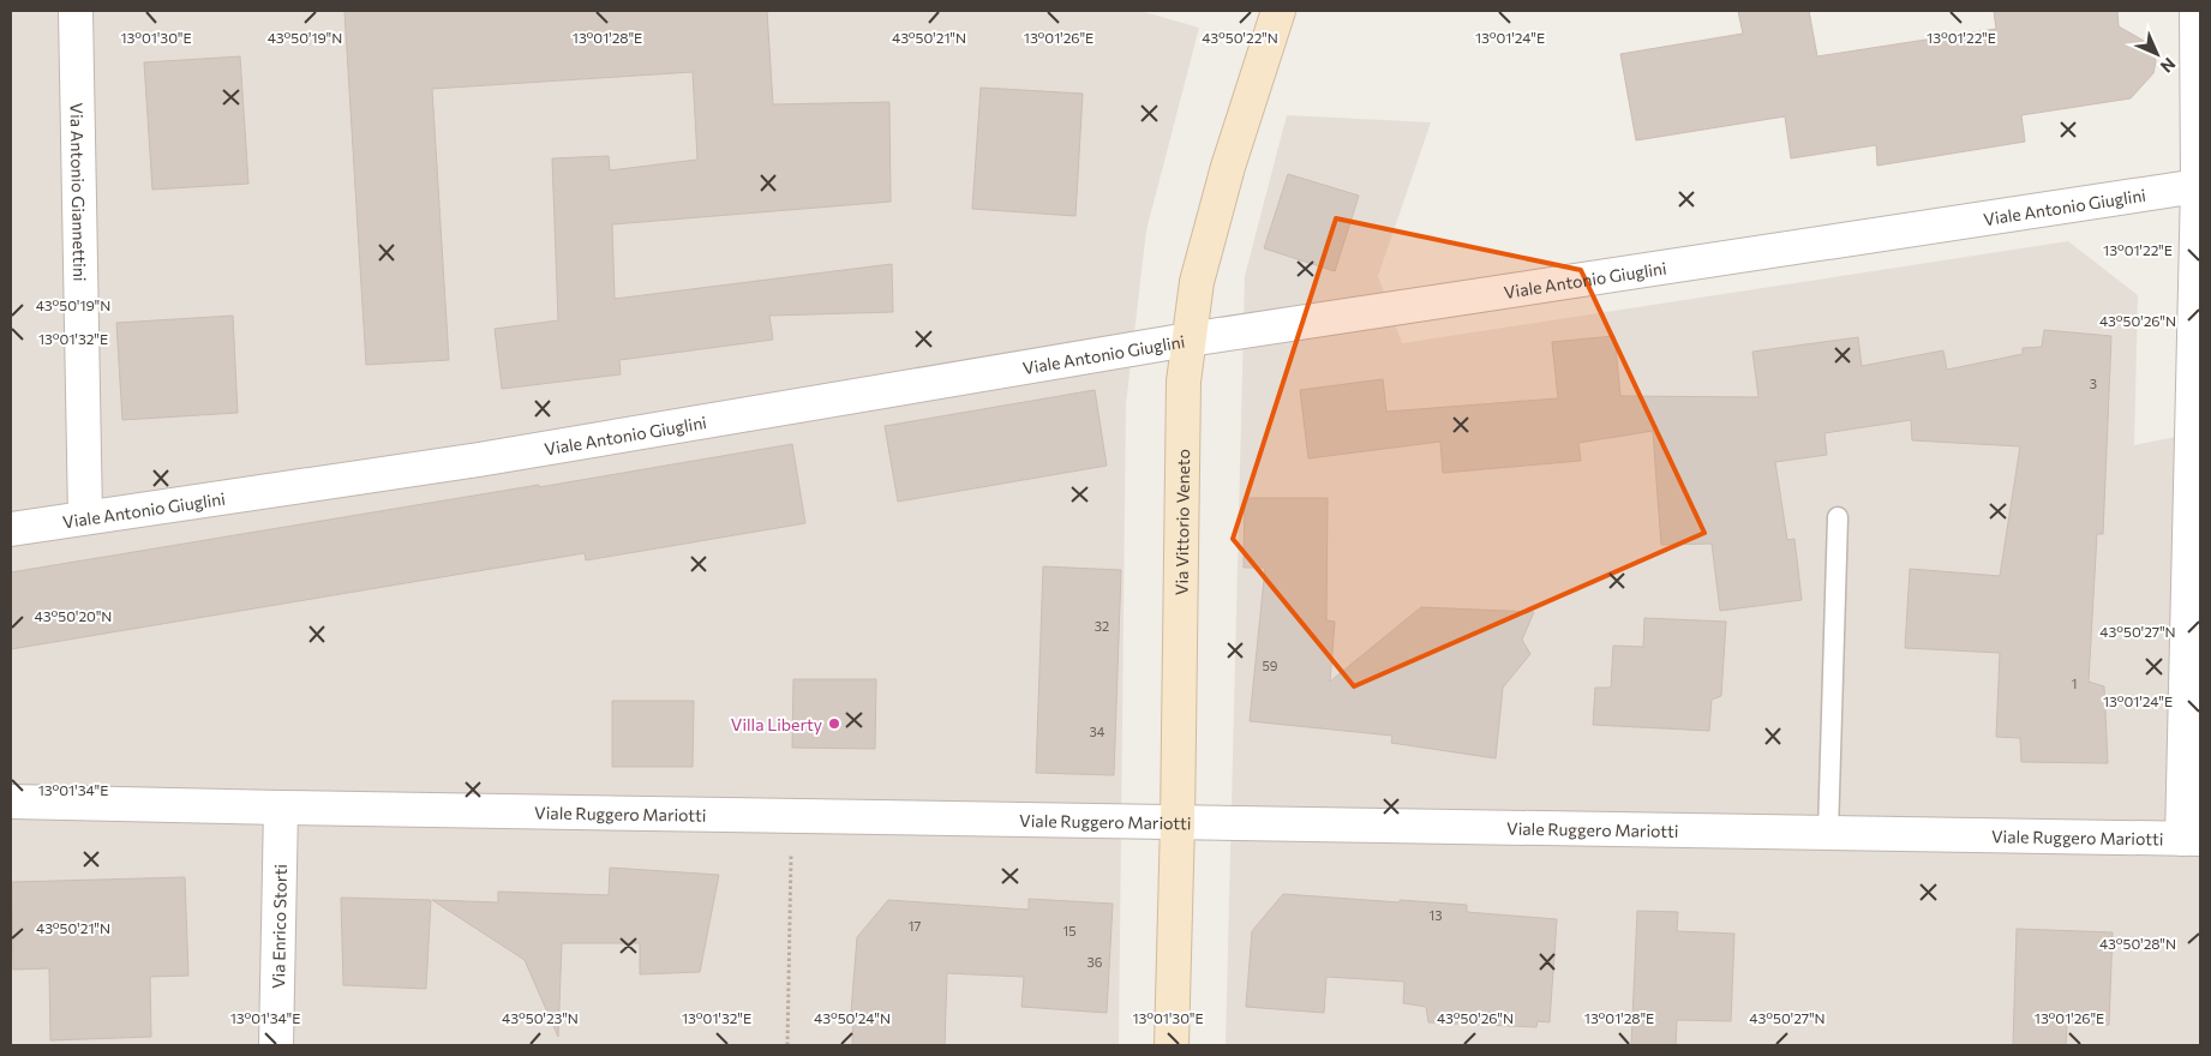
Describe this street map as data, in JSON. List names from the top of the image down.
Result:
{
  "streets": {
    "street": [
      "Via Antonio Giannettini",
      "Viale Antonio Giuglini",
      "Via Vittorio Veneto",
      "Viale Ruggero Mariotti",
      "Via Enrico Storti"
    ]
  },
  "crossings": [
    ["Via Antonio Giannettini", "Viale Antonio Giuglini"],
    ["Viale Antonio Giuglini", "Via Vittorio Veneto"],
    ["Via Vittorio Veneto", "Viale Ruggero Mariotti"],
    ["Viale Ruggero Mariotti", "Via Enrico Storti"]
  ],
  "places": ["Villa Liberty"],
  "house_numbers": [
    "3",
    "32",
    "59",
    "1",
    "34",
    "13",
    "17",
    "15",
    "36"
  ],
  "north": "bottom right",
  "coordinates": [
    "13°01'30\"E",
    "43°50'19\"N",
    "13°01'28\"E",
    "43°50'21\"N",
    "13°01'26\"E",
    "43°50'22\"N",
    "13°01'24\"E",
    "13°01'22\"E",
    "43°50'26\"N",
    "13°01'32\"E",
    "43°50'20\"N",
    "43°50'27\"N",
    "13°01'34\"E",
    "43°50'28\"N",
    "43°50'23\"N",
    "43°50'24\"N"
  ]
}
